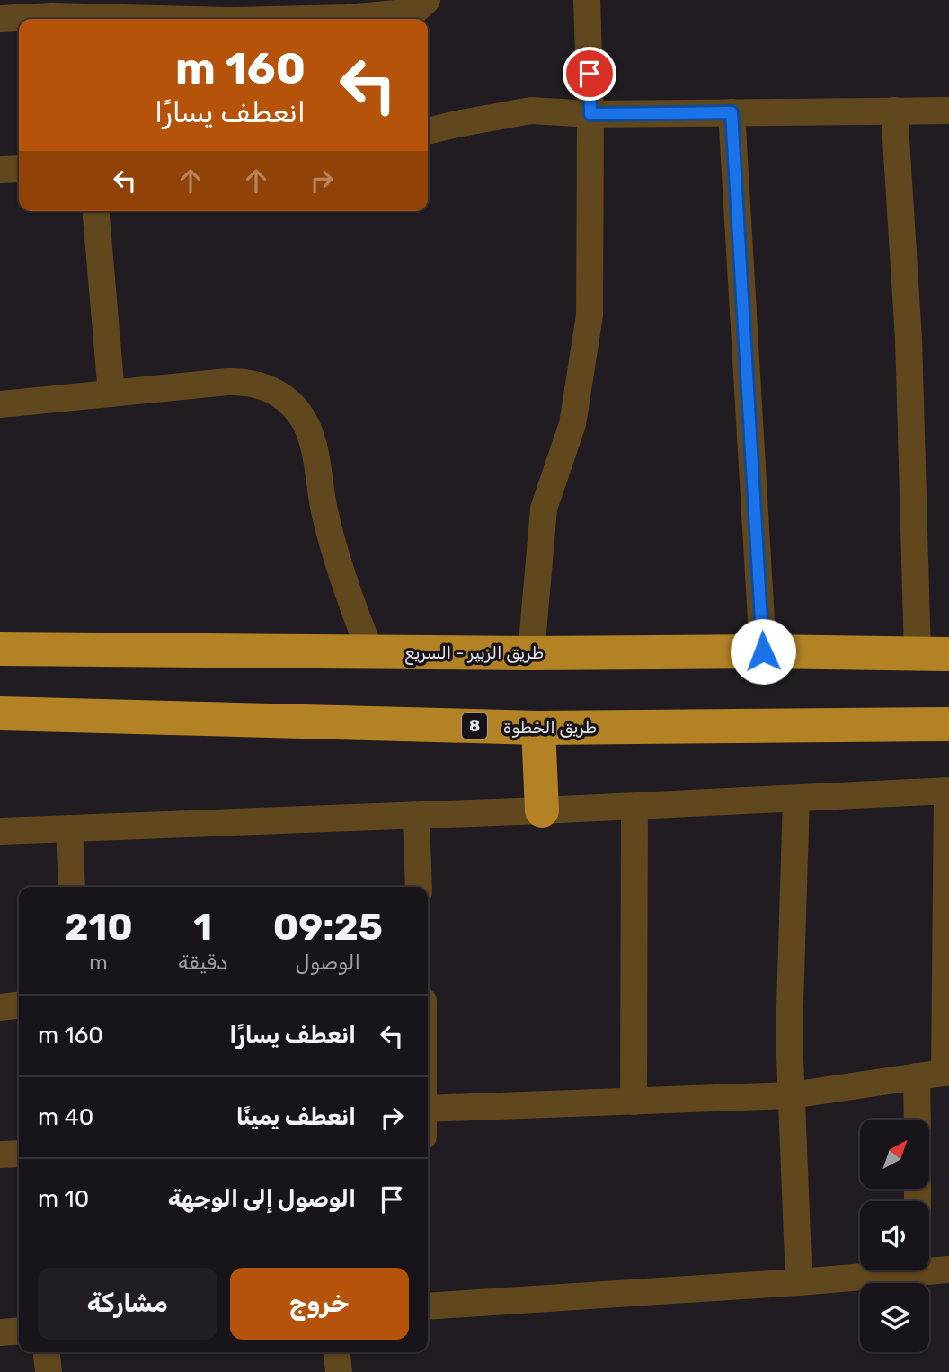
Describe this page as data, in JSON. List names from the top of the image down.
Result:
{
  "streets": {
    "highway": ["طريق الزبير - السريع", "8", "طريق الخطوة"]
  },
  "north": "top right",
  "page": {
    "turn": ["160 m", "انعطف يسارًا"],
    "eta": [
      "09:25",
      "الوصول",
      "1",
      "دقيقة",
      "210",
      "m"
    ],
    "list": [
      {
        "name": "انعطف يسارًا",
        "value": "160 m"
      },
      {
        "name": "انعطف يمينًا",
        "value": "40 m"
      },
      {
        "name": "الوصول إلى الوجهة",
        "value": "10 m"
      }
    ],
    "buttons": ["خروج", "مشاركة"]
  }
}
